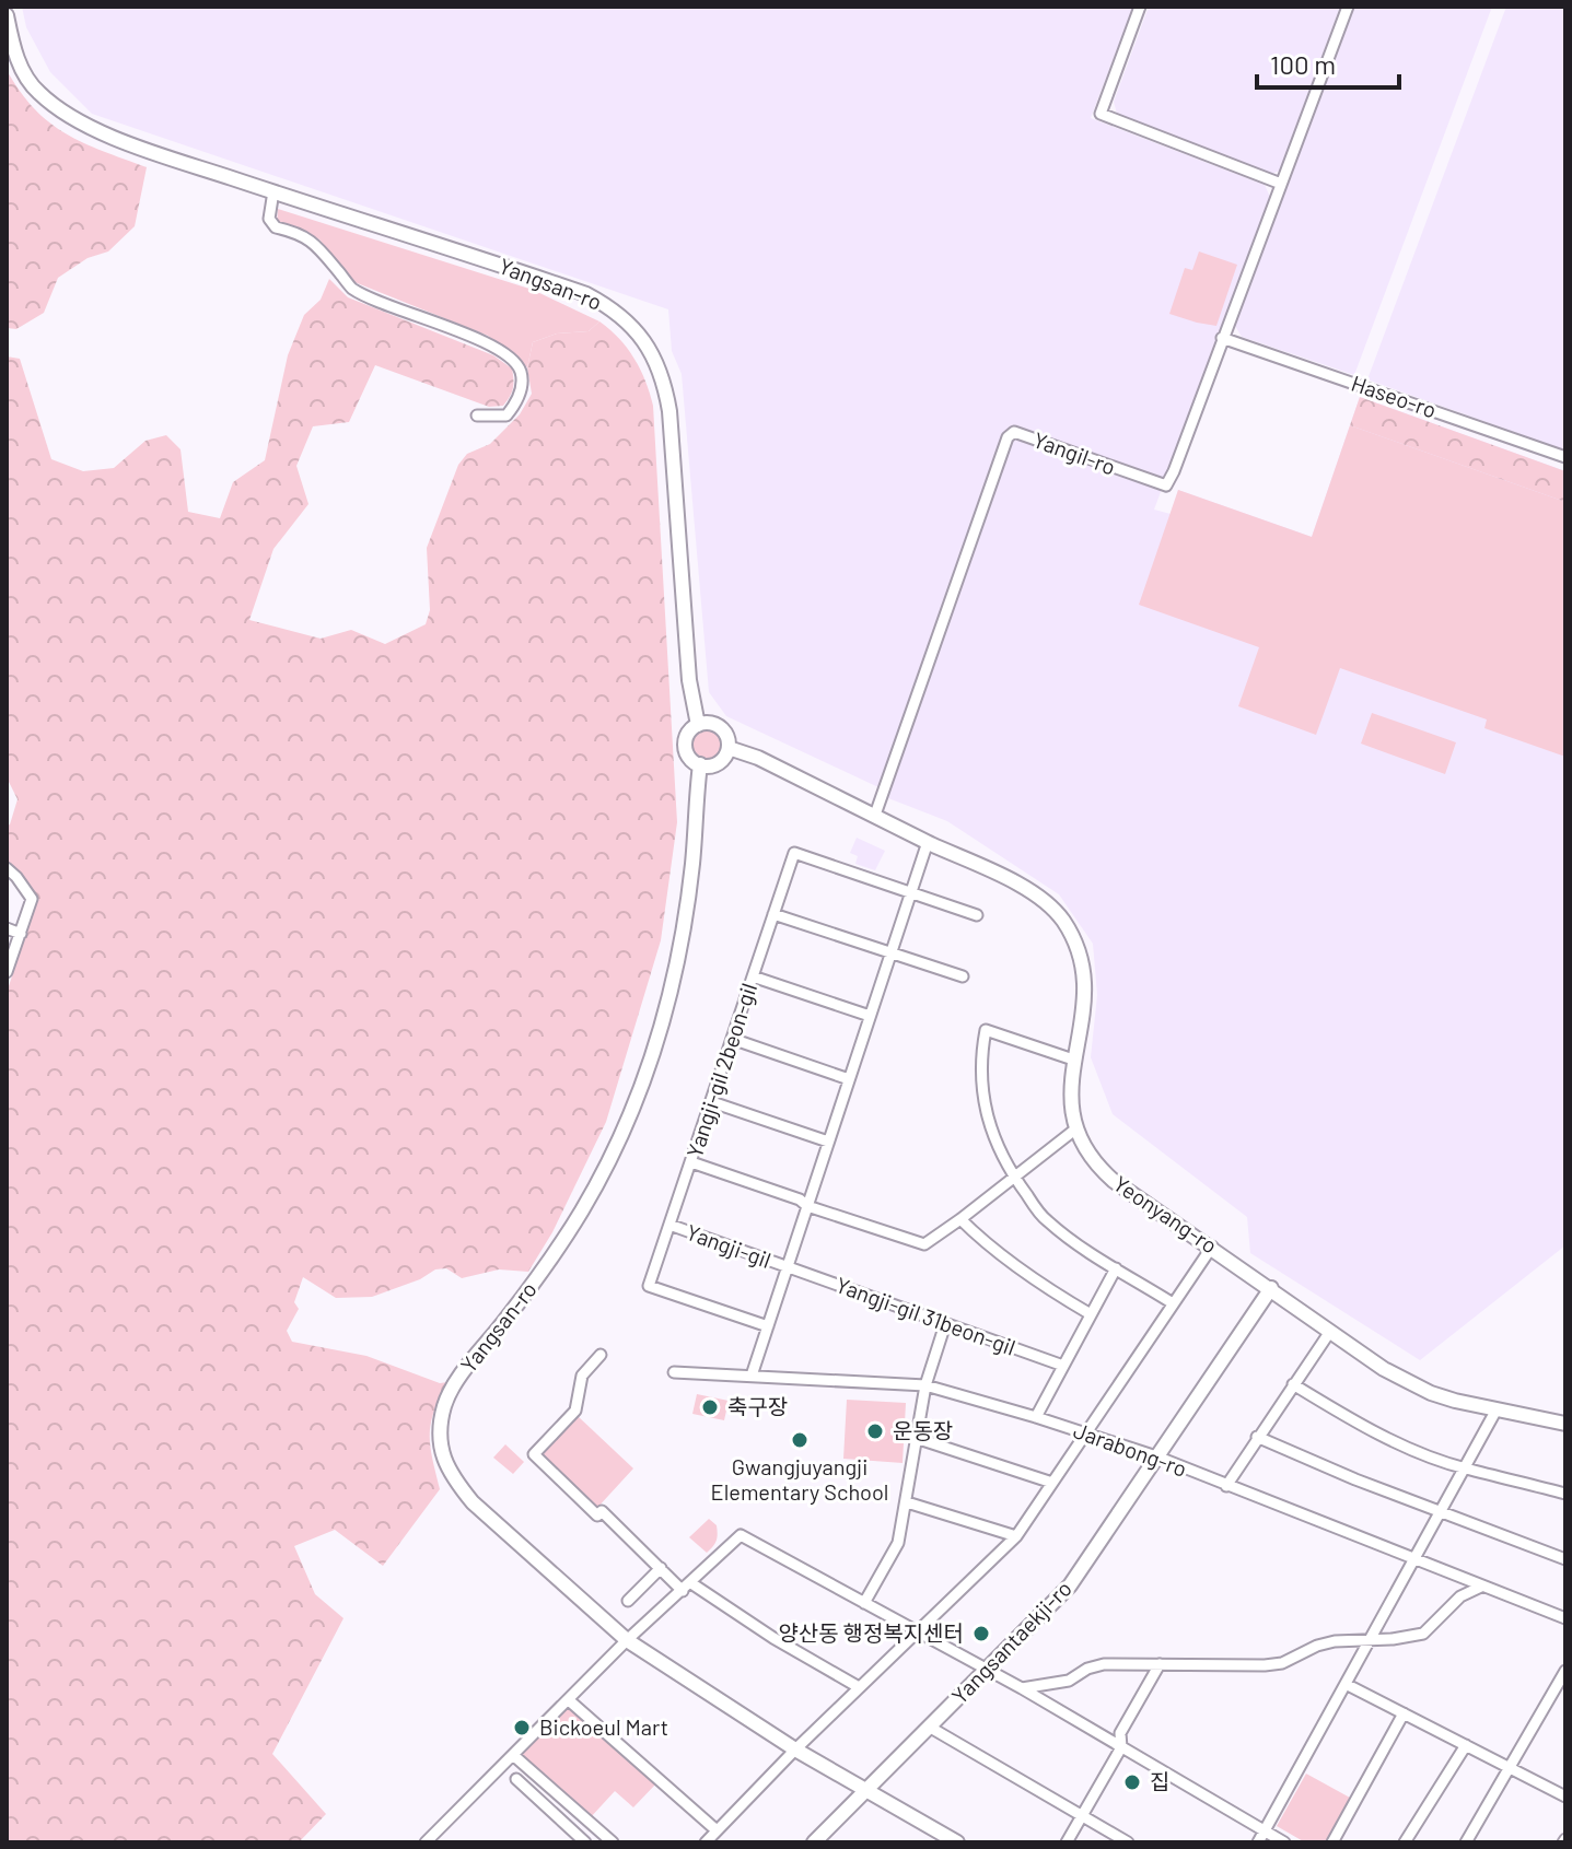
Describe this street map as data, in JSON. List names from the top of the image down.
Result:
{
  "streets": {
    "street": [
      "Yangsan-ro",
      "Haseo-ro",
      "Yangil-ro",
      "Yangji-gil 2beon-gil",
      "Yeonyang-ro",
      "Yangji-gil",
      "Yangji-gil 31beon-gil",
      "Jarabong-ro",
      "Yangsantaekji-ro"
    ]
  },
  "crossings": [
    ["Yangsan-ro", "Yeonyang-ro"],
    ["Yangsan-ro", "Yangsantaekji-ro"],
    ["Haseo-ro", "Yangil-ro"],
    ["Yangil-ro", "Yeonyang-ro"],
    ["Yangji-gil 2beon-gil", "Yangji-gil"],
    ["Yeonyang-ro", "Yangji-gil"],
    ["Yeonyang-ro", "Yangsantaekji-ro"],
    ["Yangji-gil", "Yangji-gil 31beon-gil"],
    ["Yangji-gil", "Jarabong-ro"],
    ["Jarabong-ro", "Yangsantaekji-ro"]
  ],
  "places": [
    "축구장",
    "운동장",
    "Gwangjuyangji Elementary School",
    "양산동 행정복지센터",
    "Bickoeul Mart",
    "집"
  ],
  "scale_bar": "100 m"
}
